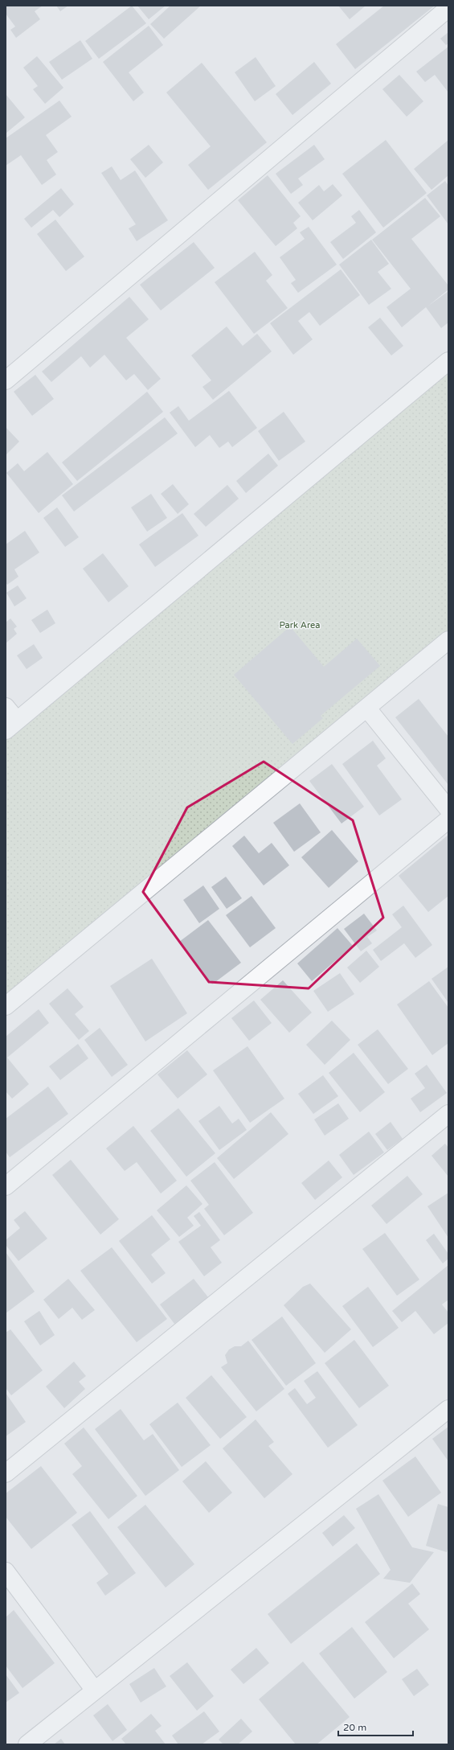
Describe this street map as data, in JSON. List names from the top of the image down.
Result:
{
  "parks": ["Park Area"],
  "scale_bar": "20 m"
}
